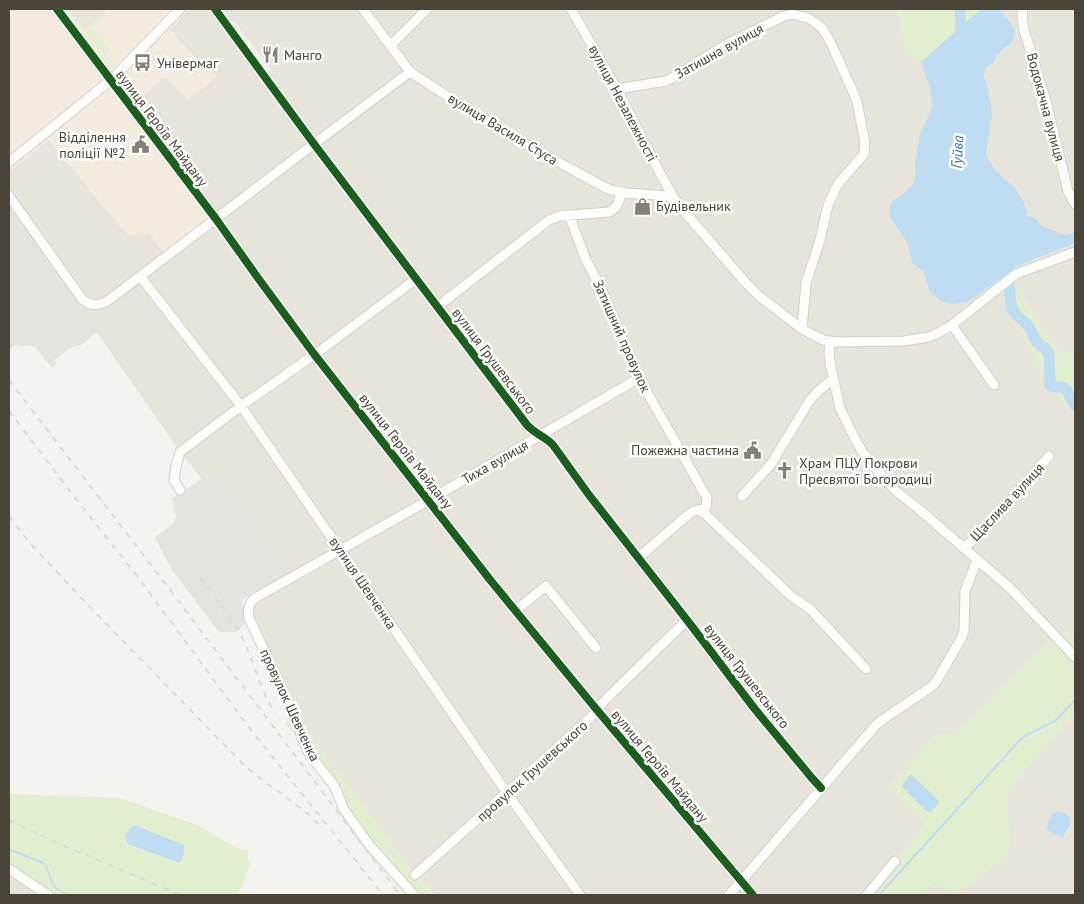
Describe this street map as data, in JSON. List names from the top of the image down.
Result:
{
  "streets": {
    "street": [
      "Затишна вулиця",
      "вулиця Незалежності",
      "Водокачна вулиця",
      "вулиця Героїв Майдану",
      "вулиця Василя Стуса",
      "Затишний провулок",
      "вулиця Грушевського",
      "Тиха вулиця",
      "Щаслива вулиця",
      "вулиця Шевченка",
      "провулок Шевченка",
      "провулок Грушевського"
    ]
  },
  "crossings": [
    ["Затишна вулиця", "вулиця Незалежності"],
    ["вулиця Незалежності", "вулиця Василя Стуса"],
    ["вулиця Незалежності", "Щаслива вулиця"],
    ["вулиця Героїв Майдану", "Тиха вулиця"],
    ["вулиця Героїв Майдану", "Щаслива вулиця"],
    ["вулиця Героїв Майдану", "провулок Грушевського"],
    ["Затишний провулок", "Тиха вулиця"],
    ["вулиця Грушевського", "Тиха вулиця"],
    ["вулиця Грушевського", "Щаслива вулиця"],
    ["вулиця Грушевського", "провулок Грушевського"],
    ["Тиха вулиця", "вулиця Шевченка"],
    ["Тиха вулиця", "провулок Шевченка"],
    ["вулиця Шевченка", "провулок Грушевського"]
  ],
  "water": ["Гуйва"],
  "places": {
    "restaurant": ["Манго"],
    "bus stop": ["Універмаг"],
    "public building": ["Відділення поліції №2", "Пожежна частина"],
    "shop": ["Будівельник"],
    "church": ["Храм ПЦУ Покрови Пресвятої Богородиці"]
  }
}
